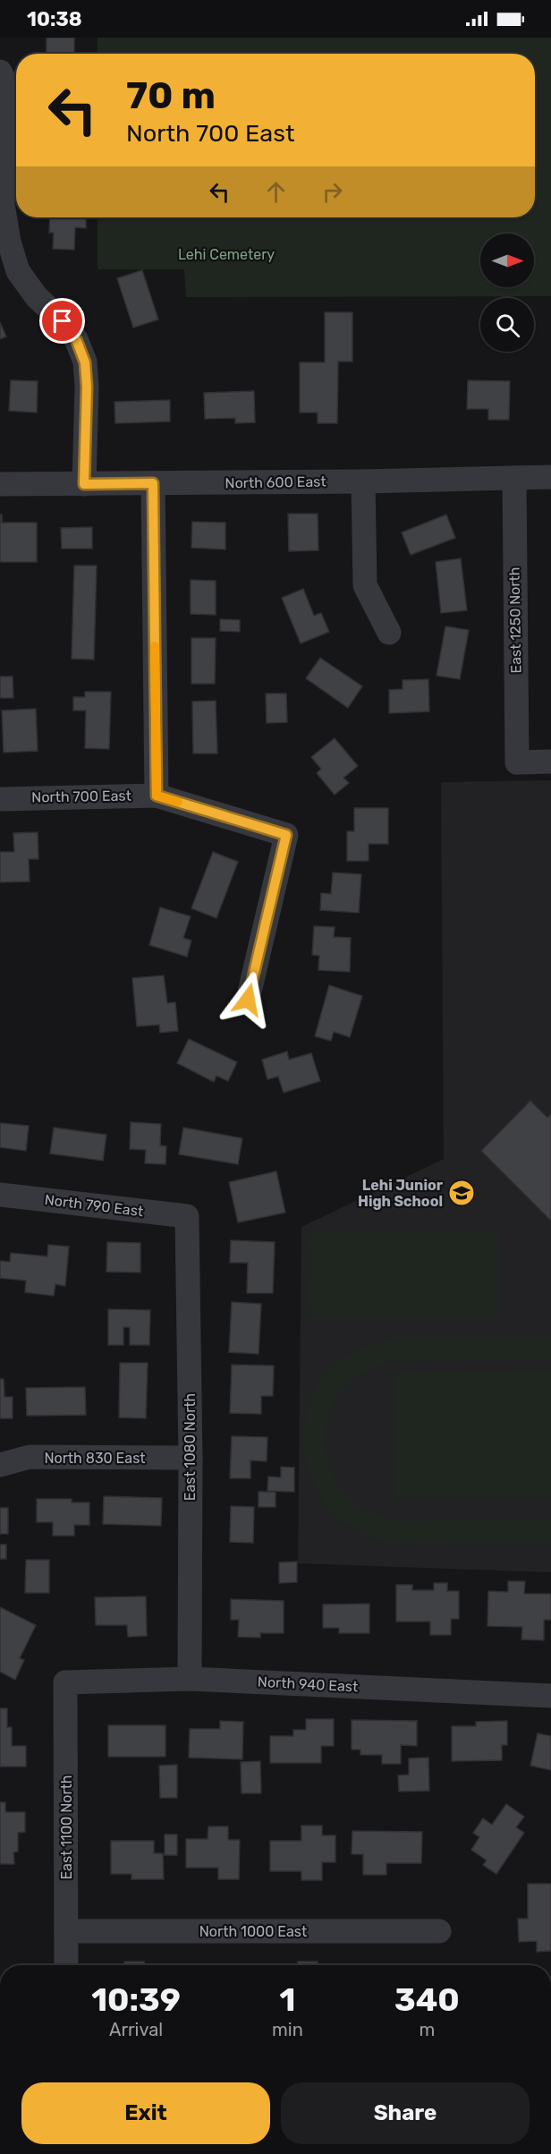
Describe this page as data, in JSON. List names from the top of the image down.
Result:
{
  "streets": {
    "street": [
      "North 600 East",
      "East 1250 North",
      "North 700 East",
      "North 790 East",
      "East 1080 North",
      "North 830 East",
      "North 940 East",
      "East 1100 North",
      "North 1000 East"
    ]
  },
  "crossings": [
    ["North 600 East", "East 1250 North"],
    ["North 790 East", "East 1080 North"],
    ["East 1080 North", "North 830 East"],
    ["East 1080 North", "North 940 East"],
    ["North 940 East", "East 1100 North"],
    ["East 1100 North", "North 1000 East"]
  ],
  "parks": ["Lehi Cemetery"],
  "places": {
    "school or university": ["Lehi Junior High School"]
  },
  "north": "right",
  "page": {
    "status": "10:38",
    "turn": ["70 m", "North 700 East"],
    "eta": [
      "10:39",
      "Arrival",
      "1",
      "min",
      "340",
      "m"
    ],
    "buttons": ["Exit", "Share"]
  }
}
